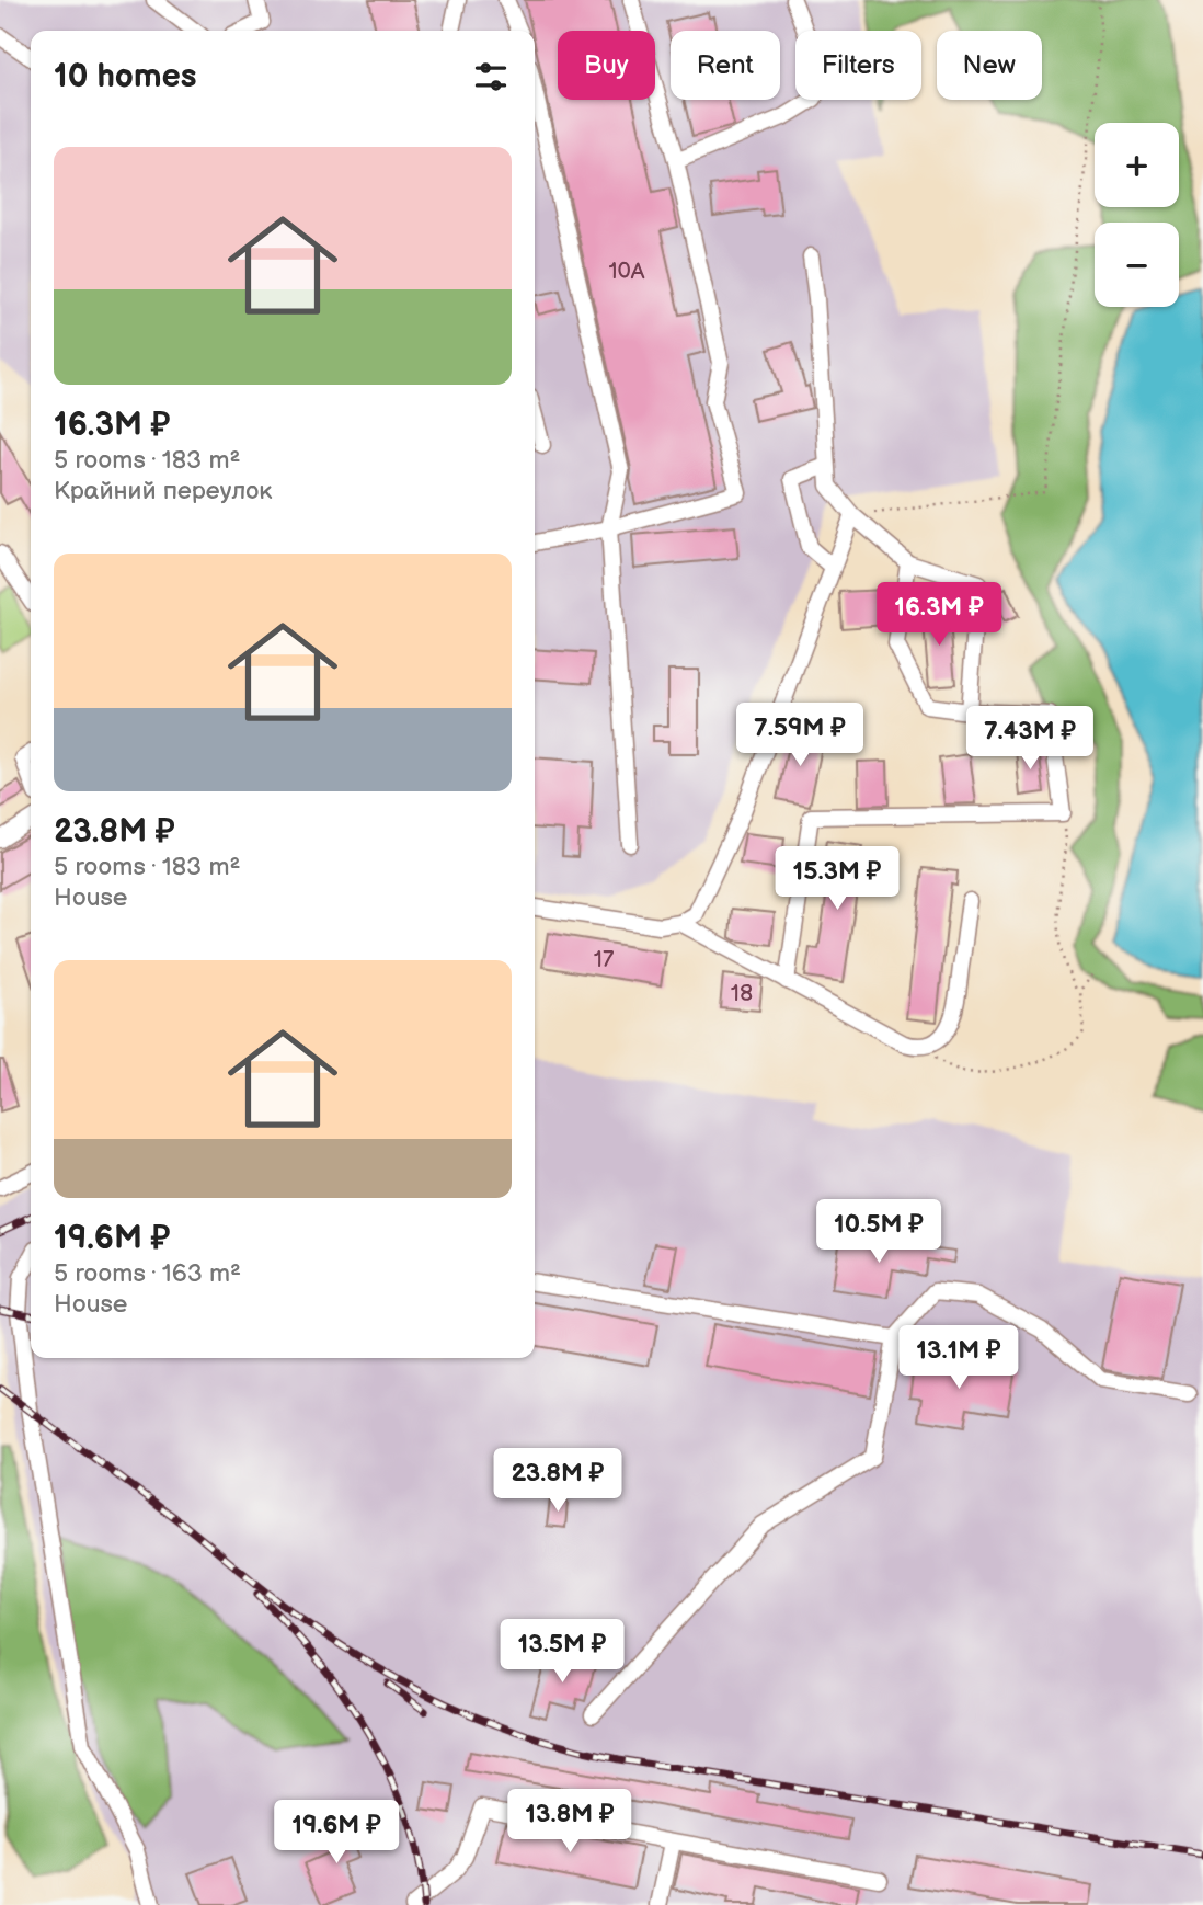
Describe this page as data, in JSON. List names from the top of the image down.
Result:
{
  "house_numbers": ["10А", "17", "18"],
  "page": {
    "chip": [
      "Buy",
      "Rent",
      "Filters",
      "New"
    ],
    "heading": "10 homes",
    "map_buttons": ["+", "−"],
    "list": [
      {
        "name": "16.3M ₽",
        "note": "5 rooms · 183 m² · Крайний переулок"
      },
      {
        "name": "23.8M ₽",
        "note": "5 rooms · 183 m² · House"
      },
      {
        "name": "19.6M ₽",
        "note": "5 rooms · 163 m² · House"
      }
    ],
    "price": [
      "16.3M ₽",
      "7.59M ₽",
      "7.43M ₽",
      "15.3M ₽",
      "10.5M ₽",
      "13.1M ₽",
      "23.8M ₽",
      "13.5M ₽",
      "13.8M ₽",
      "19.6M ₽"
    ]
  }
}
